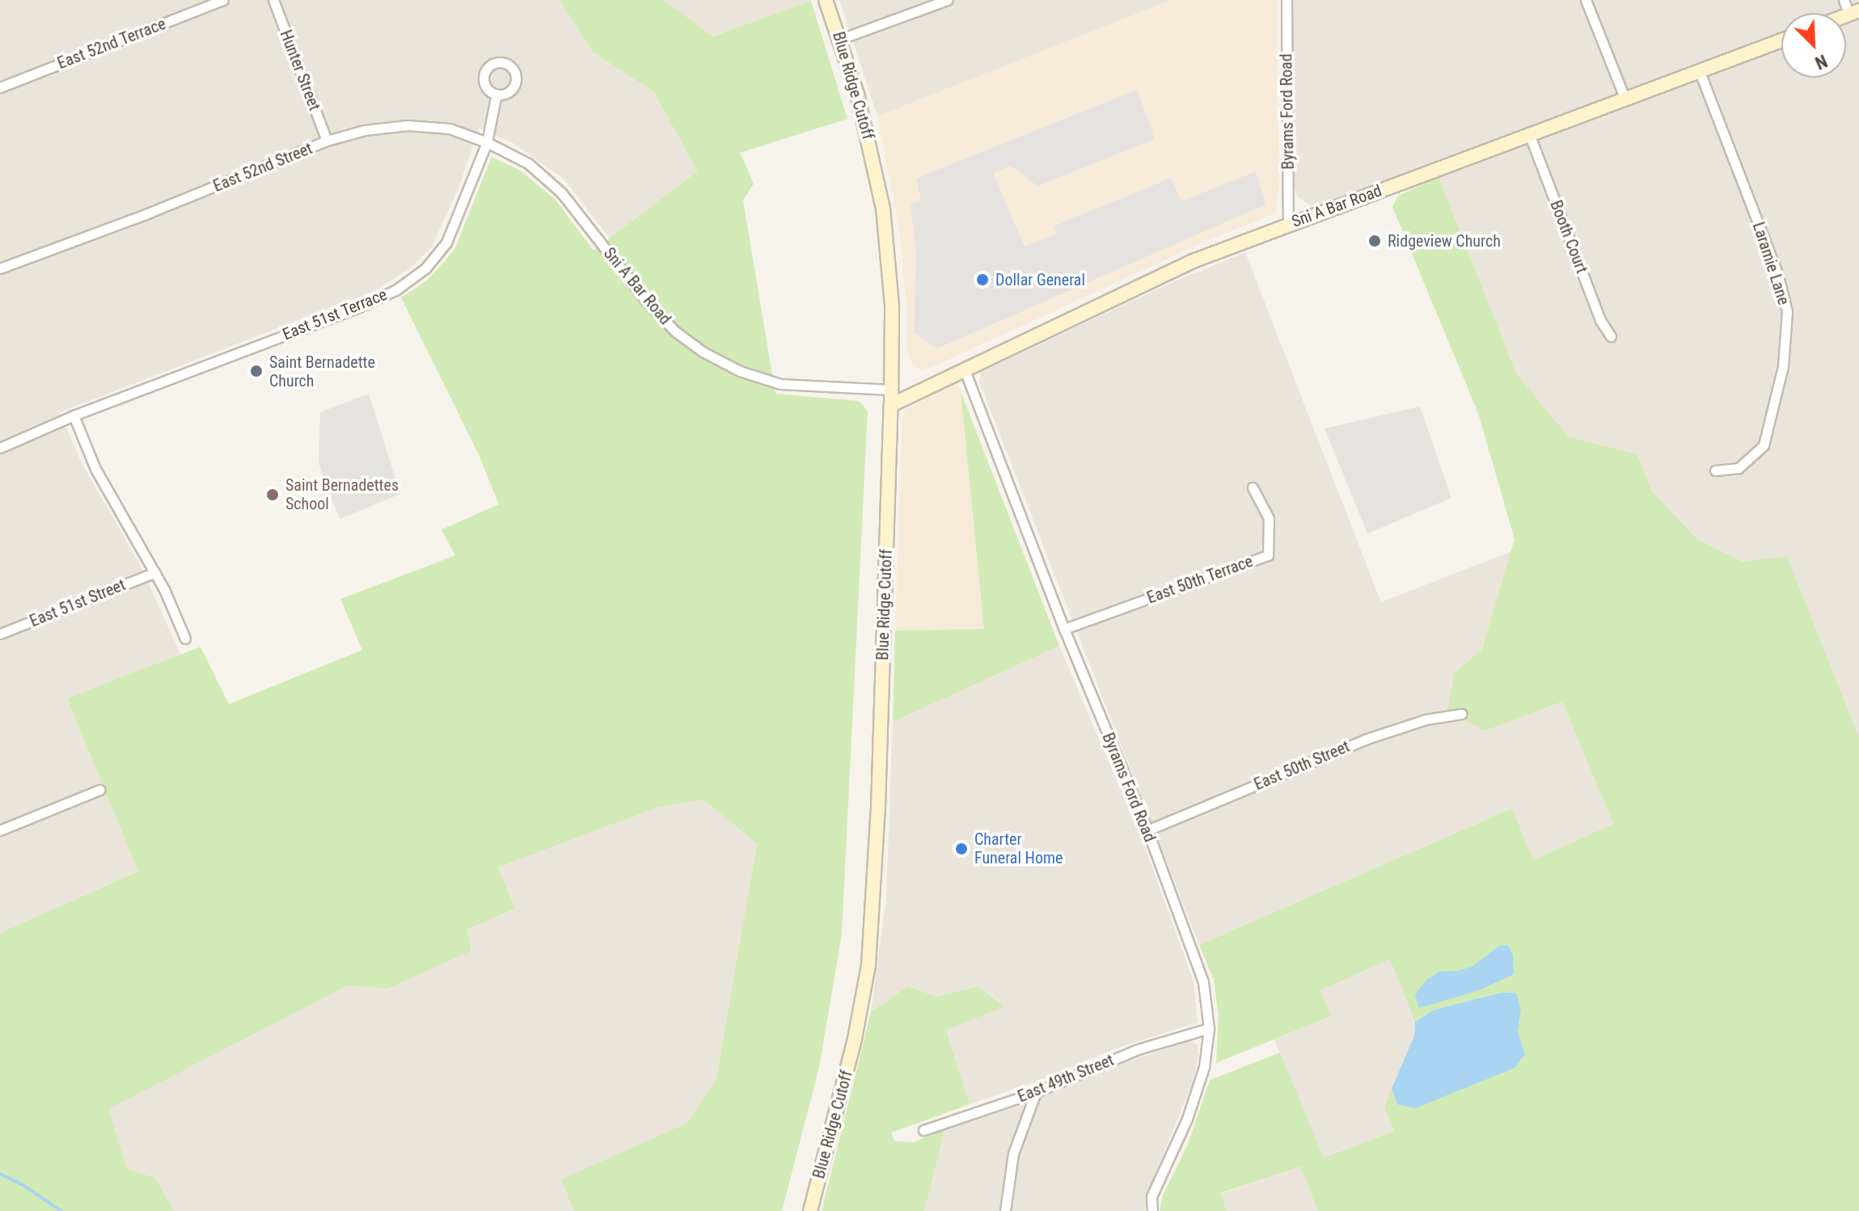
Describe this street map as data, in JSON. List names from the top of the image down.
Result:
{
  "streets": {
    "main road": ["Blue Ridge Cutoff", "Sni A Bar Road"],
    "street": [
      "East 52nd Terrace",
      "Hunter Street",
      "Byrams Ford Road",
      "East 52nd Street",
      "Booth Court",
      "Laramie Lane",
      "East 51st Terrace",
      "East 50th Terrace",
      "East 51st Street",
      "East 50th Street",
      "East 49th Street"
    ]
  },
  "crossings": [
    ["Hunter Street", "East 52nd Street"],
    ["Blue Ridge Cutoff", "Sni A Bar Road"],
    ["Byrams Ford Road", "Sni A Bar Road"],
    ["Byrams Ford Road", "East 50th Terrace"],
    ["Byrams Ford Road", "East 50th Street"],
    ["Byrams Ford Road", "East 49th Street"],
    ["East 52nd Street", "Sni A Bar Road"],
    ["East 52nd Street", "East 51st Terrace"],
    ["Sni A Bar Road", "Booth Court"],
    ["Sni A Bar Road", "Laramie Lane"],
    ["Sni A Bar Road", "East 51st Terrace"]
  ],
  "places": [
    "Ridgeview Church",
    "Dollar General",
    "Saint Bernadette Church",
    "Saint Bernadettes School",
    "Charter Funeral Home"
  ],
  "north": "bottom right"
}
